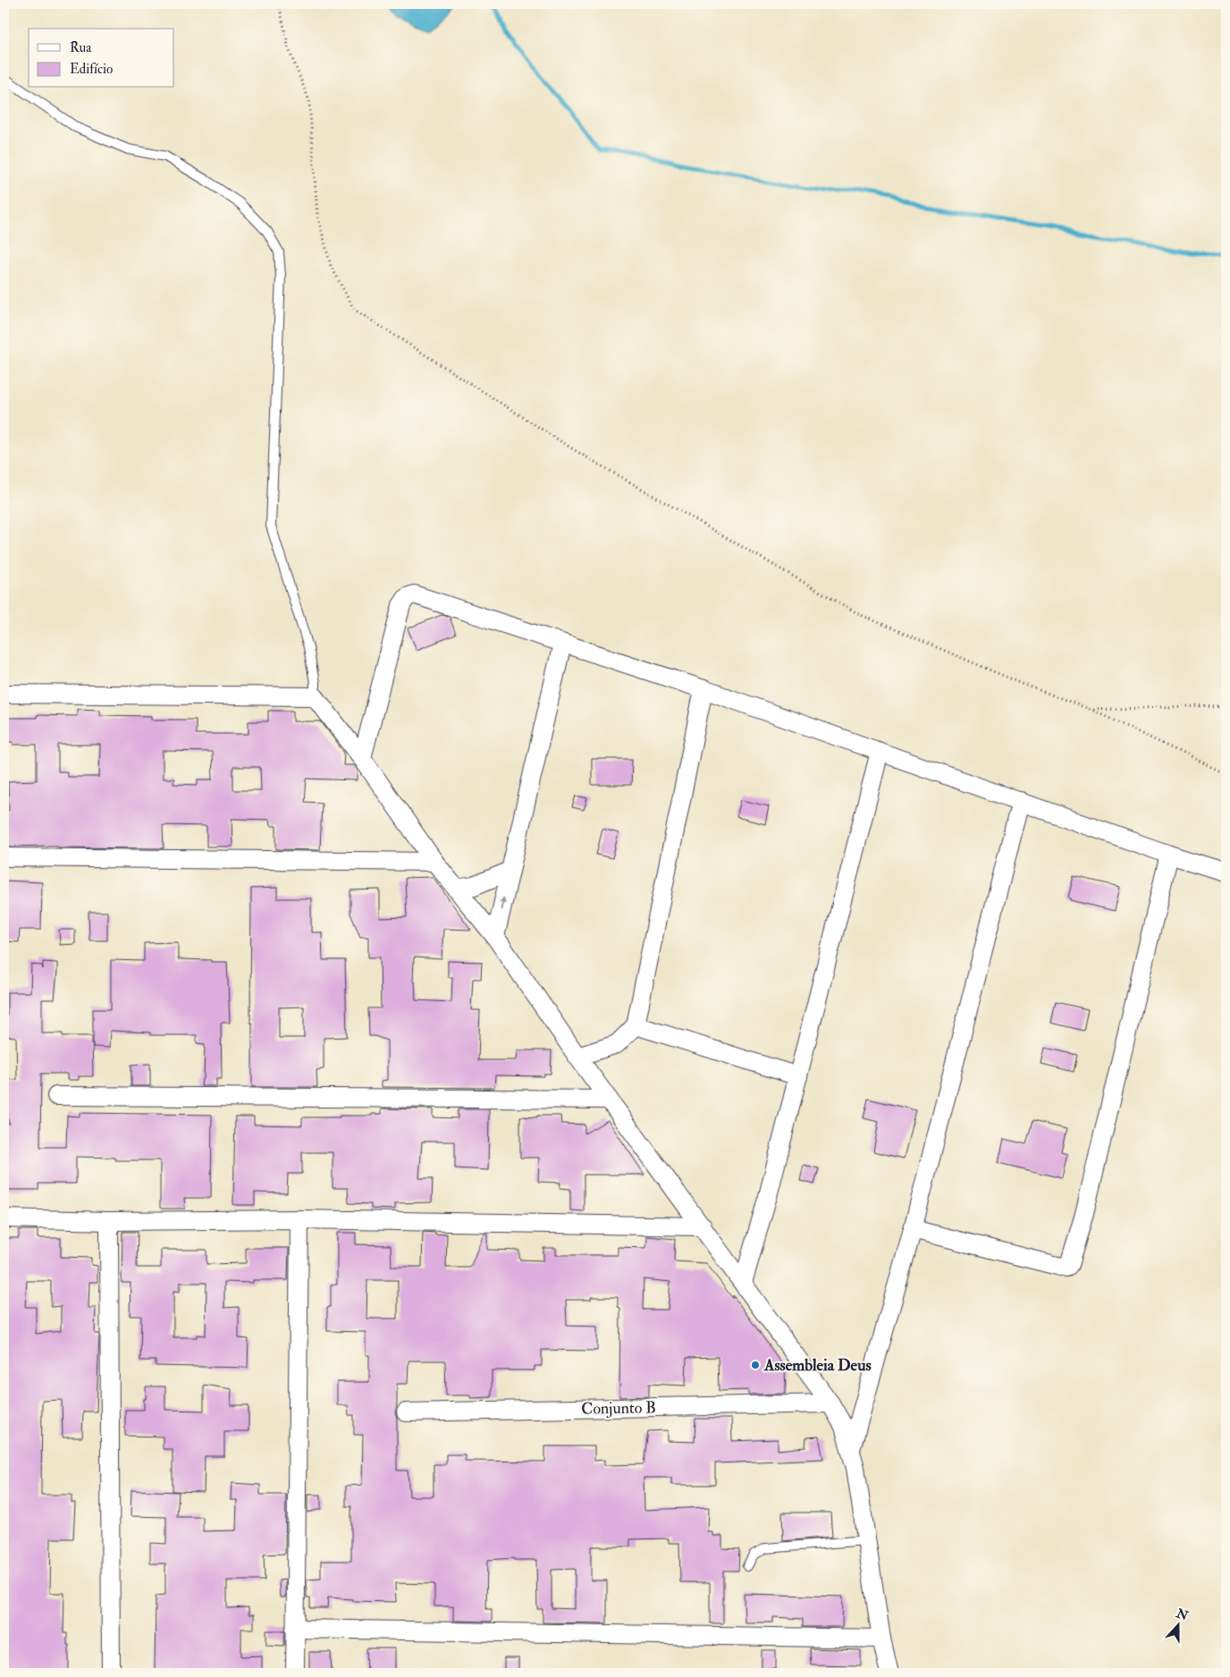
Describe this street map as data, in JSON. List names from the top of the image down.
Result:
{
  "streets": {
    "street": ["Conjunto B"]
  },
  "places": ["Assembleia Deus"],
  "legend": ["Rua", "Edifício"],
  "north": "top"
}
